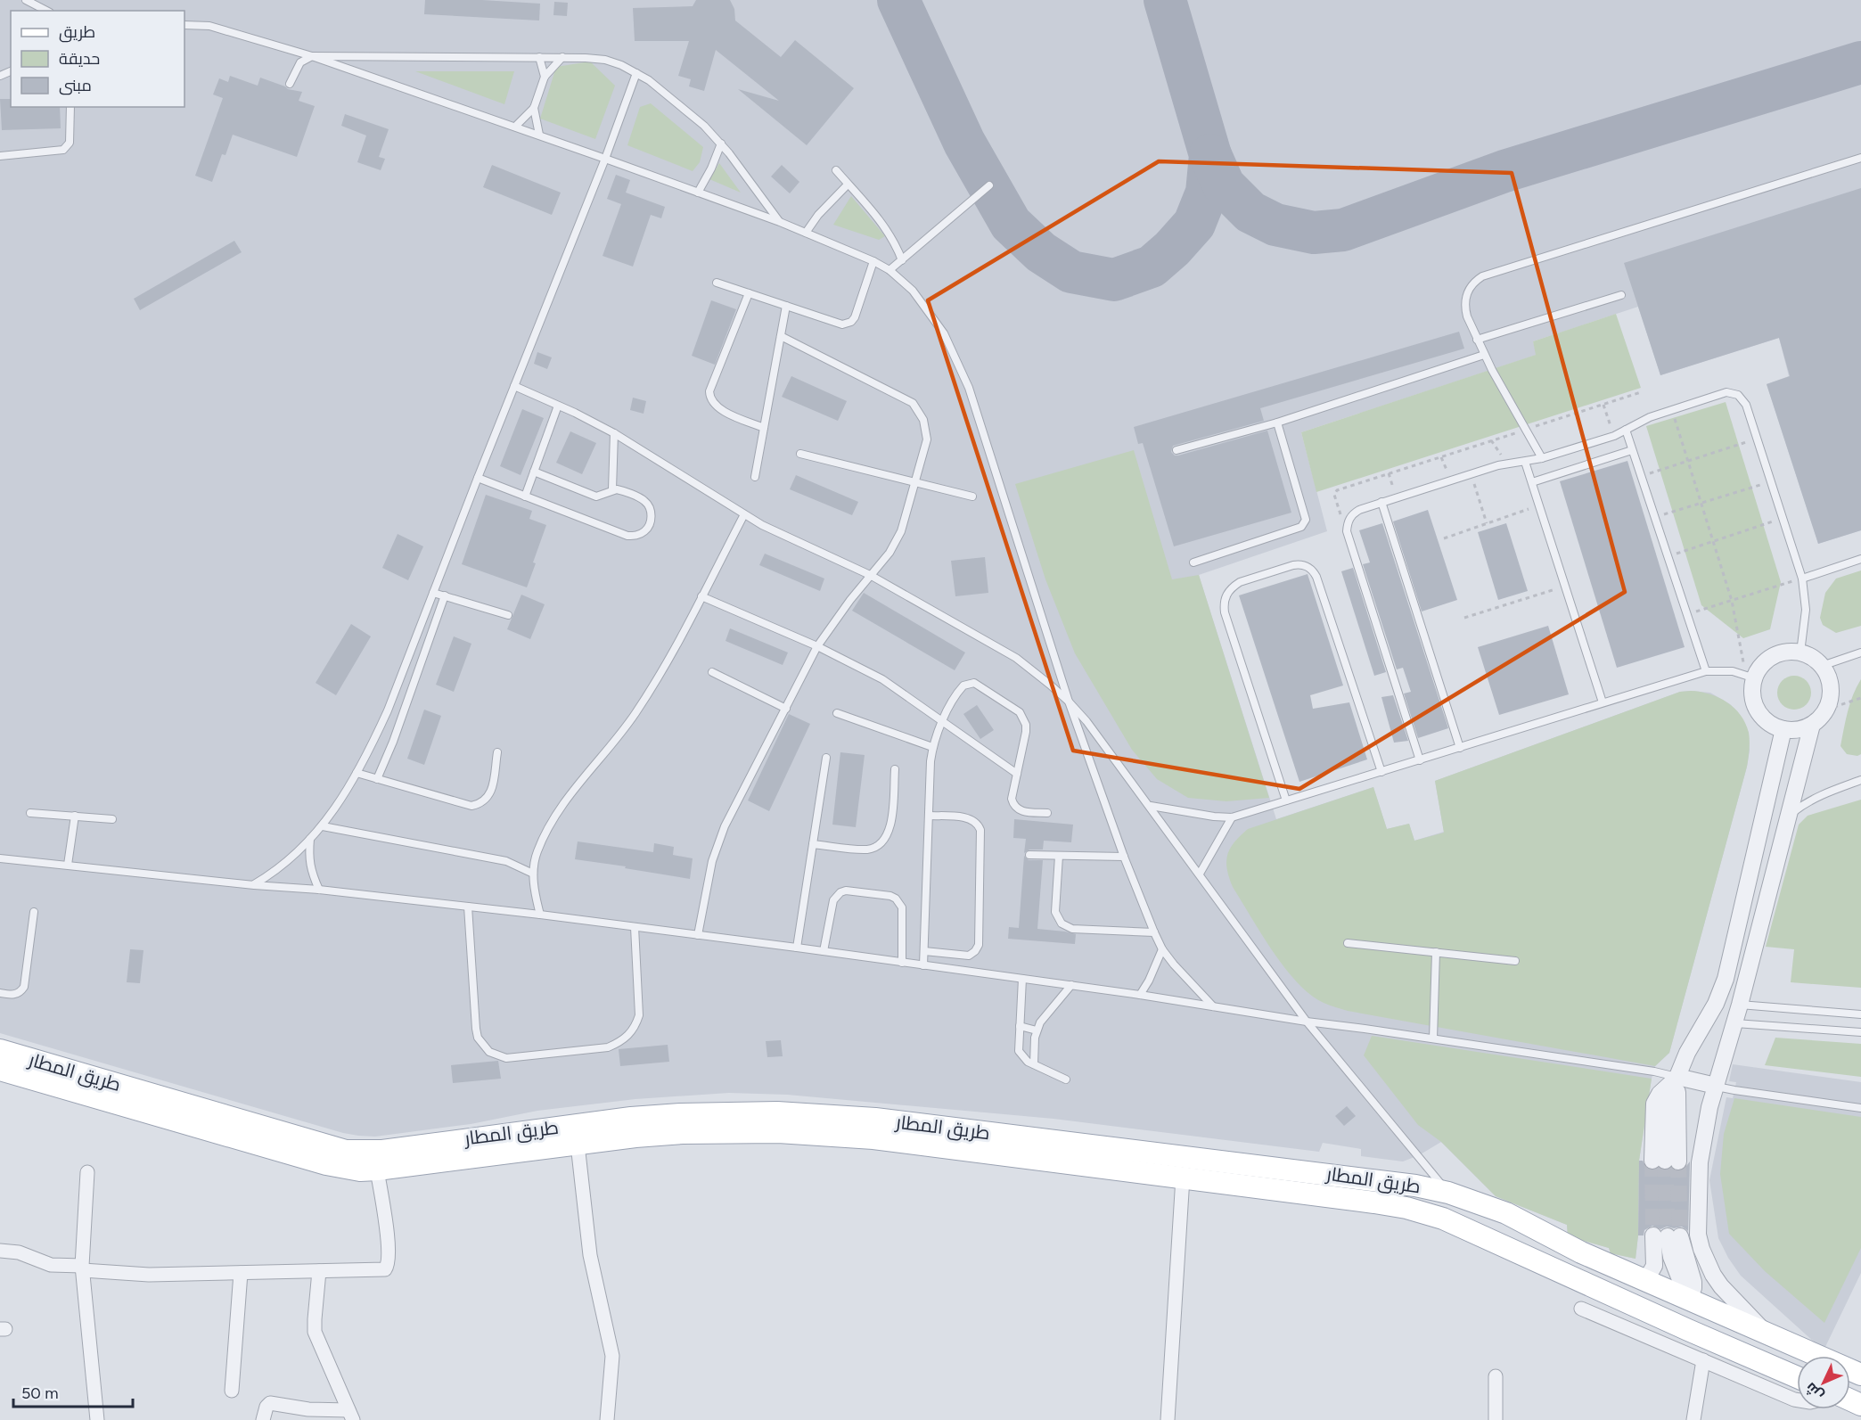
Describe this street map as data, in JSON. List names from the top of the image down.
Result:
{
  "streets": {
    "main road": ["طريق المطار"]
  },
  "legend": ["طريق", "حديقة", "مبنى"],
  "scale_bar": "50 m",
  "north": "bottom left"
}
